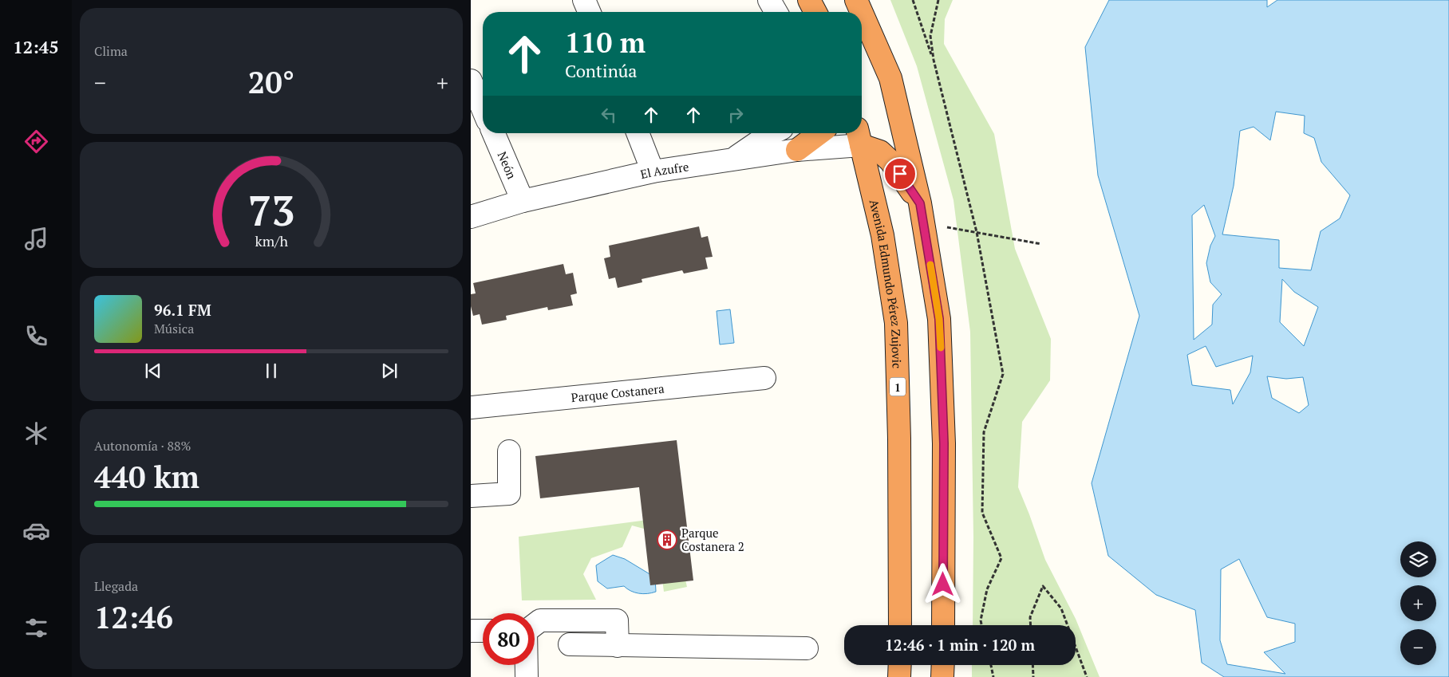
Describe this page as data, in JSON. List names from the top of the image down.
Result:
{
  "streets": {
    "highway": ["Avenida Edmundo Pérez Zujovic", "1"],
    "street": ["Neón", "El Azufre", "Parque Costanera"]
  },
  "crossings": [
    ["Neón", "El Azufre"],
    ["El Azufre", "Avenida Edmundo Pérez Zujovic"]
  ],
  "places": {
    "building": ["Parque Costanera 2"]
  },
  "page": {
    "tabs": "12:45",
    "tile": [
      "Clima",
      ["Autonomía · 88%", "440 km"],
      ["Llegada", "12:46"]
    ],
    "turn": ["110 m", "Continúa"],
    "heat": ["−", "20°", "+"],
    "song": ["96.1 FM", "Música"],
    "map_buttons": ["+", "−"],
    "limit": "80",
    "trip": "12:46 · 1 min · 120 m",
    "gauge": ["73", "km/h"]
  }
}
